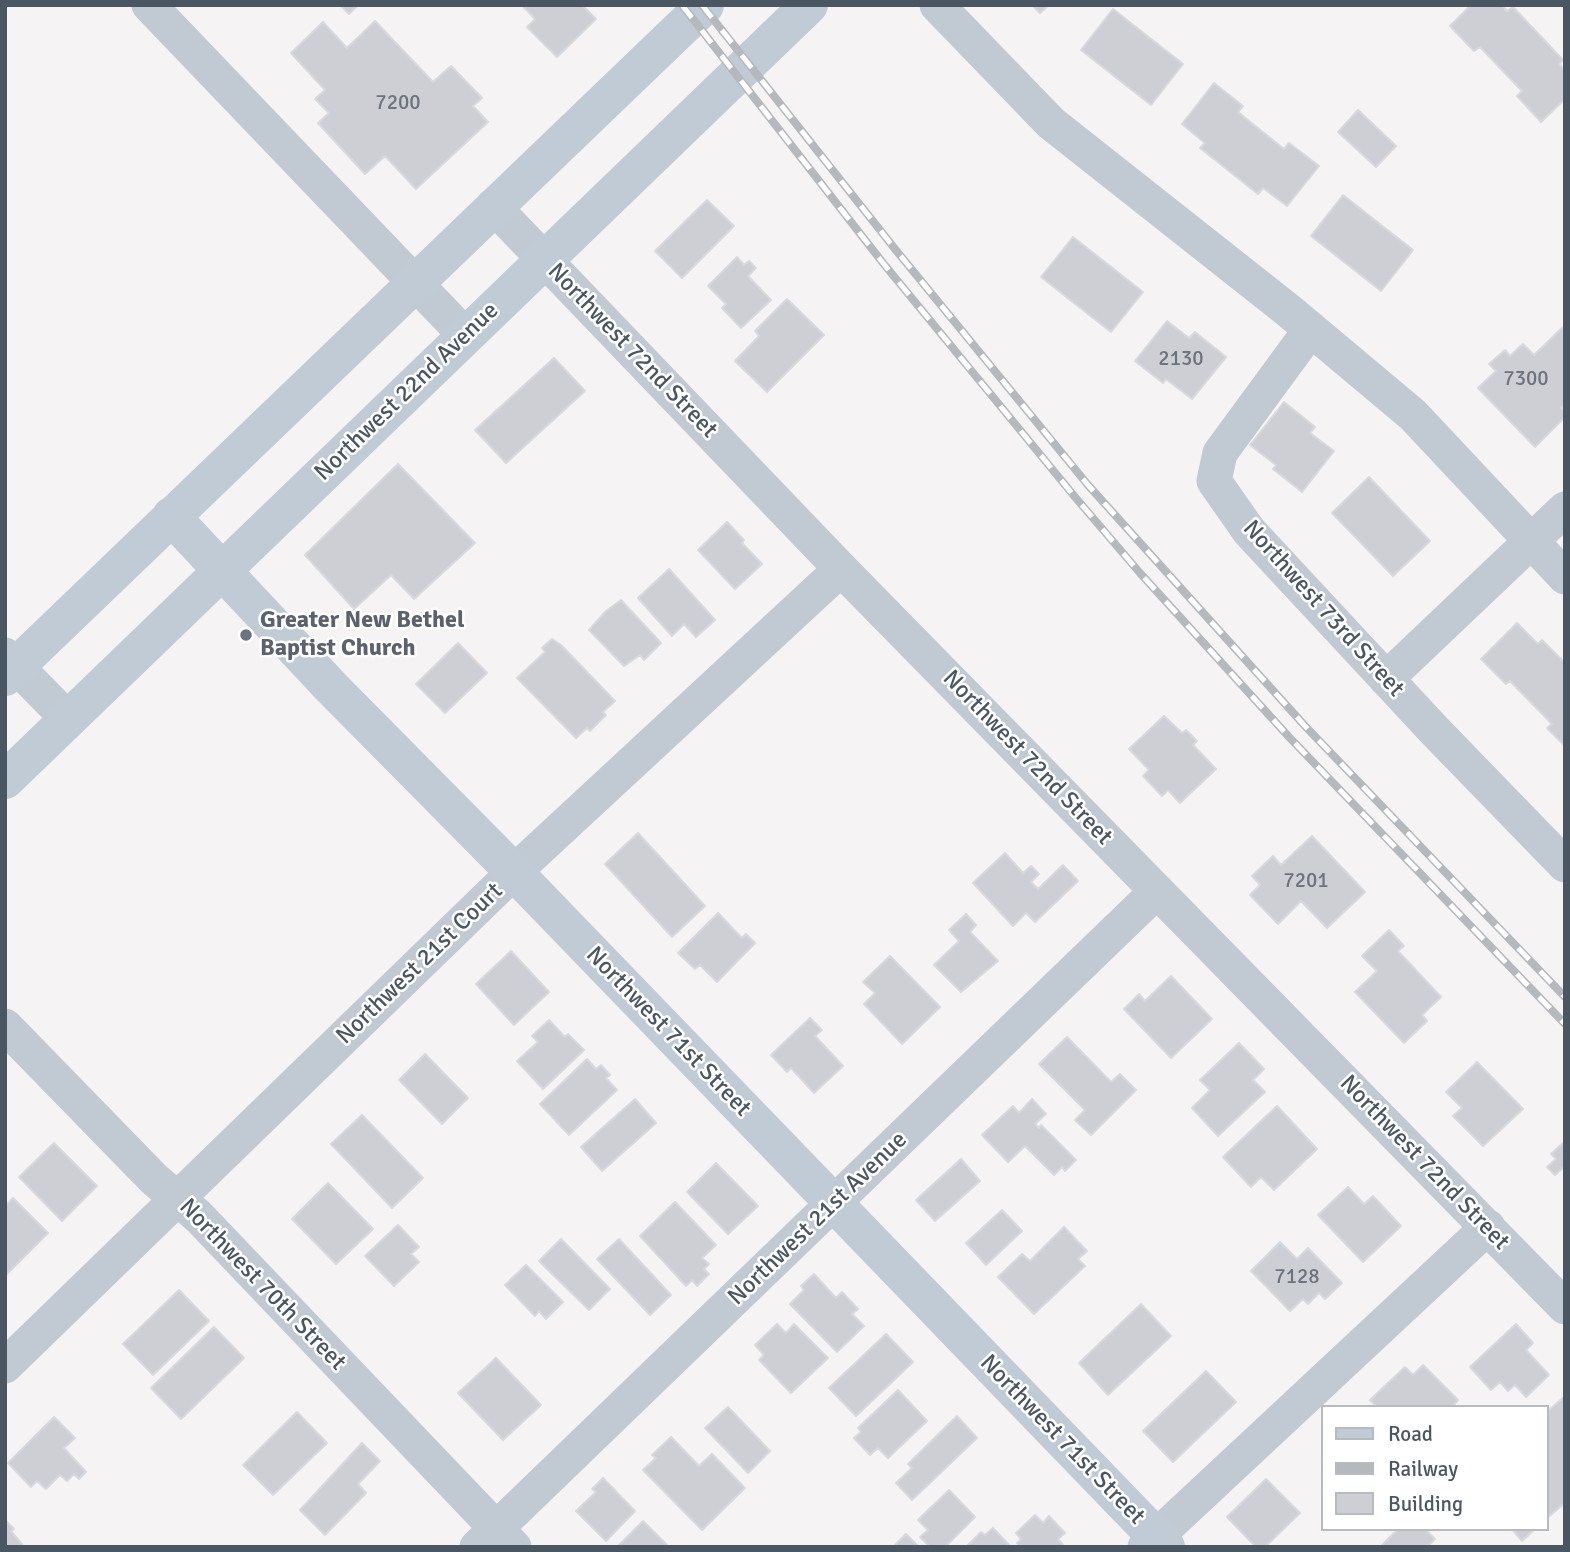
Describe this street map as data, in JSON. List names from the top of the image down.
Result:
{
  "streets": {
    "main road": ["Northwest 22nd Avenue", "Northwest 71st Street"],
    "street": [
      "Northwest 72nd Street",
      "Northwest 73rd Street",
      "Northwest 21st Court",
      "Northwest 21st Avenue",
      "Northwest 70th Street"
    ]
  },
  "crossings": [
    ["Northwest 72nd Street", "Northwest 22nd Avenue"],
    ["Northwest 72nd Street", "Northwest 21st Court"],
    ["Northwest 72nd Street", "Northwest 21st Avenue"],
    ["Northwest 22nd Avenue", "Northwest 71st Street"],
    ["Northwest 21st Court", "Northwest 71st Street"],
    ["Northwest 21st Court", "Northwest 70th Street"],
    ["Northwest 71st Street", "Northwest 21st Avenue"],
    ["Northwest 21st Avenue", "Northwest 70th Street"]
  ],
  "places": ["Greater New Bethel Baptist Church"],
  "house_numbers": [
    "7200",
    "2130",
    "7300",
    "7201",
    "7128"
  ],
  "legend": ["Road", "Railway", "Building"]
}
